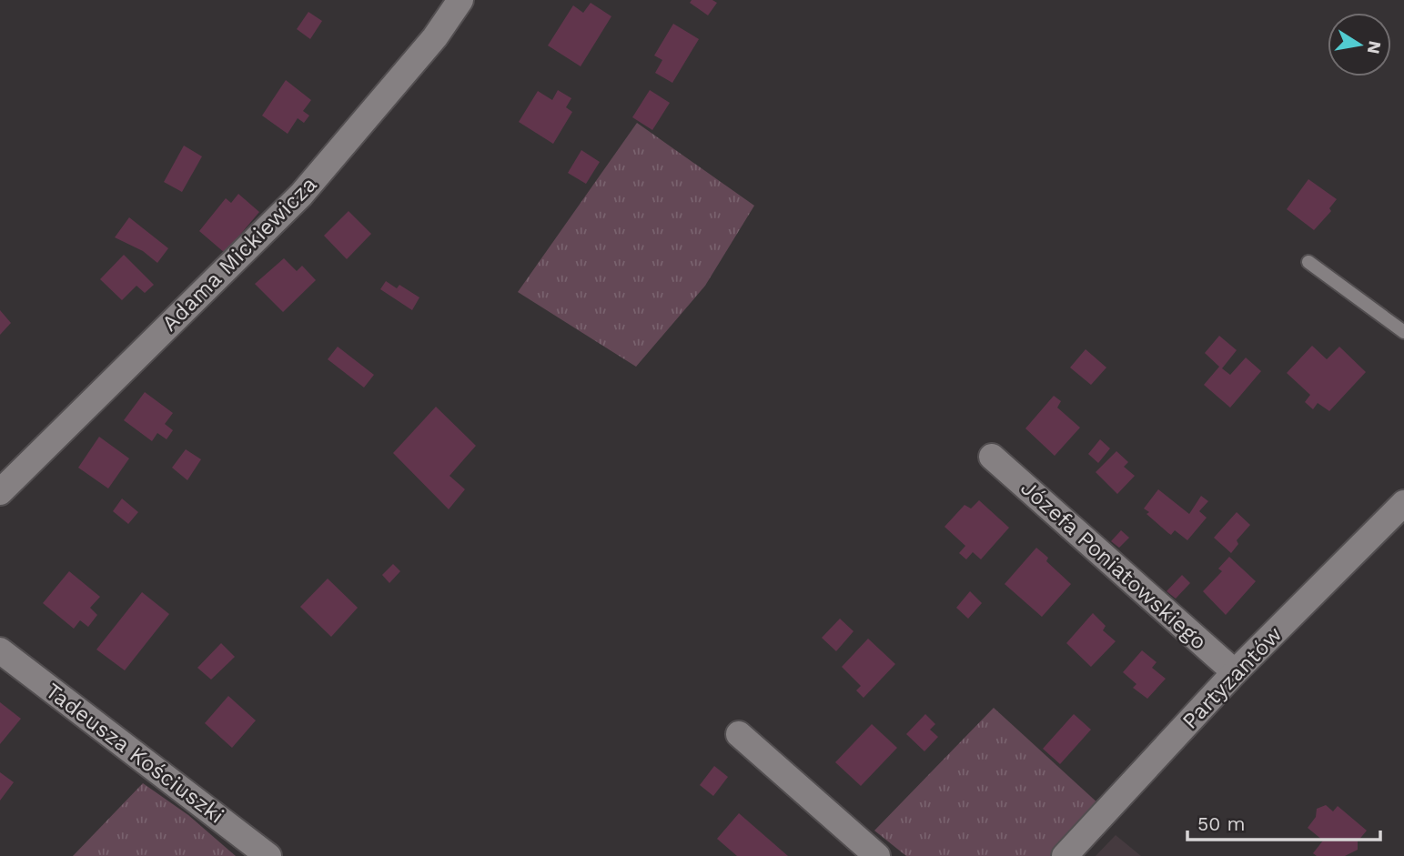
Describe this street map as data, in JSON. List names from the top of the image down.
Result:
{
  "streets": {
    "street": [
      "Adama Mickiewicza",
      "Józefa Poniatowskiego",
      "Partyzantów",
      "Tadeusza Kościuszki"
    ]
  },
  "crossings": [
    ["Józefa Poniatowskiego", "Partyzantów"]
  ],
  "scale_bar": "50 m",
  "north": "right"
}
